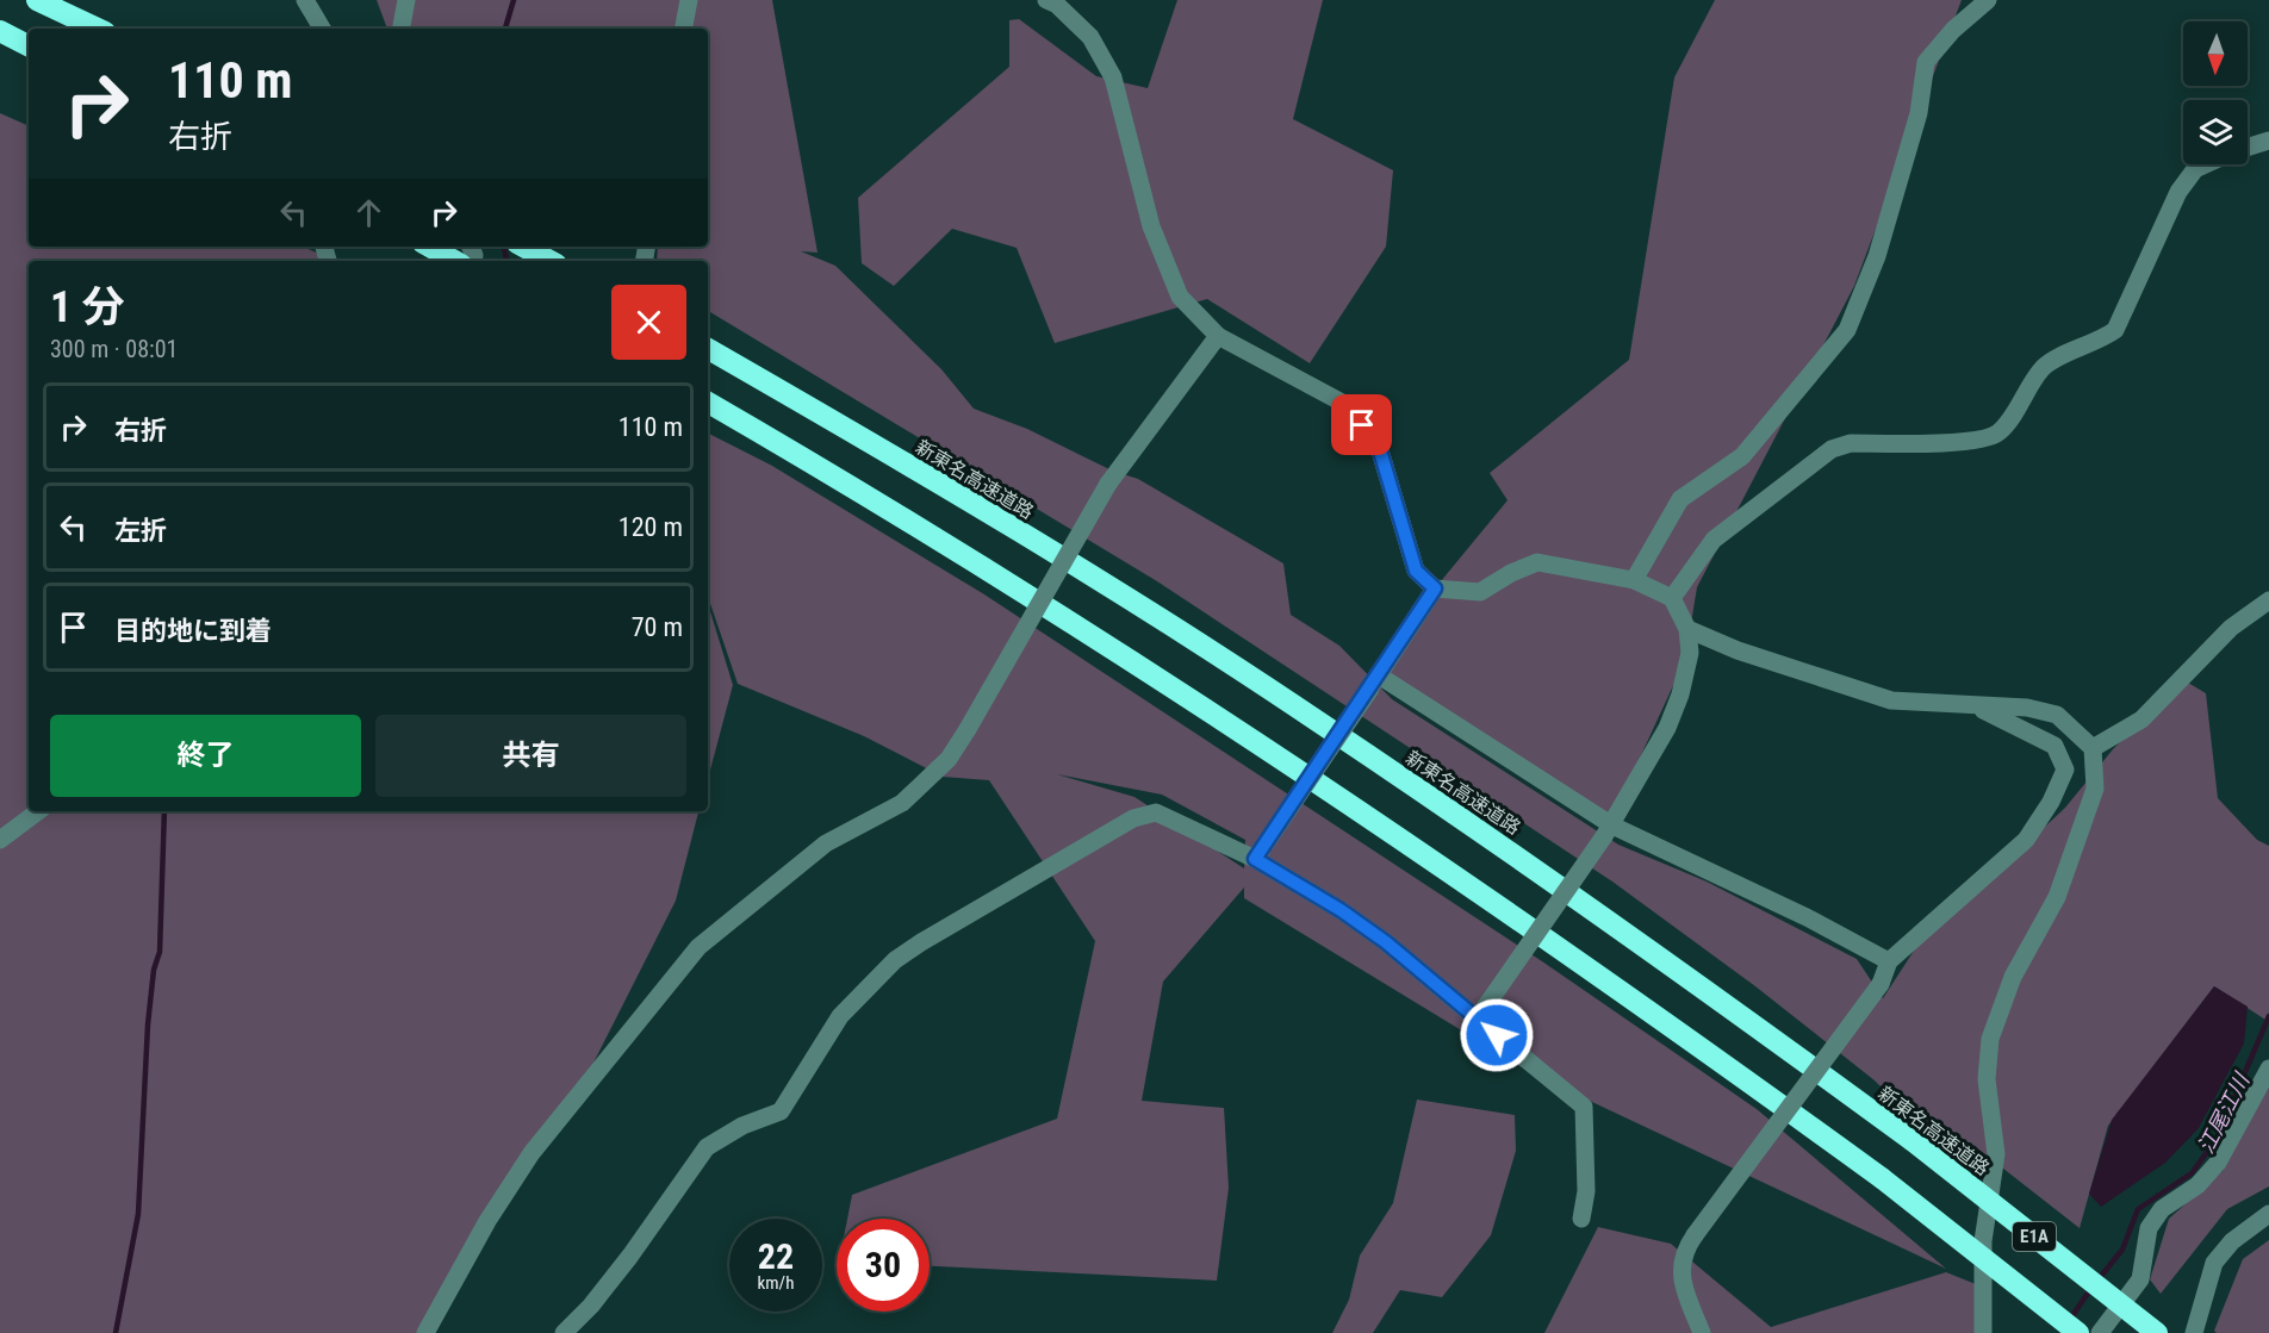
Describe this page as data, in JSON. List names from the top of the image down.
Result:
{
  "streets": {
    "highway": ["新東名高速道路", "E1A"]
  },
  "water": ["江尾江川"],
  "north": "bottom",
  "page": {
    "turn": ["110 m", "右折"],
    "heading": ["1 分", "300 m · 08:01"],
    "list": [
      {
        "name": "右折",
        "value": "110 m"
      },
      {
        "name": "左折",
        "value": "120 m"
      },
      {
        "name": "目的地に到着",
        "value": "70 m"
      }
    ],
    "buttons": ["終了", "共有"],
    "speed": "22 km/h",
    "limit": "30"
  }
}
